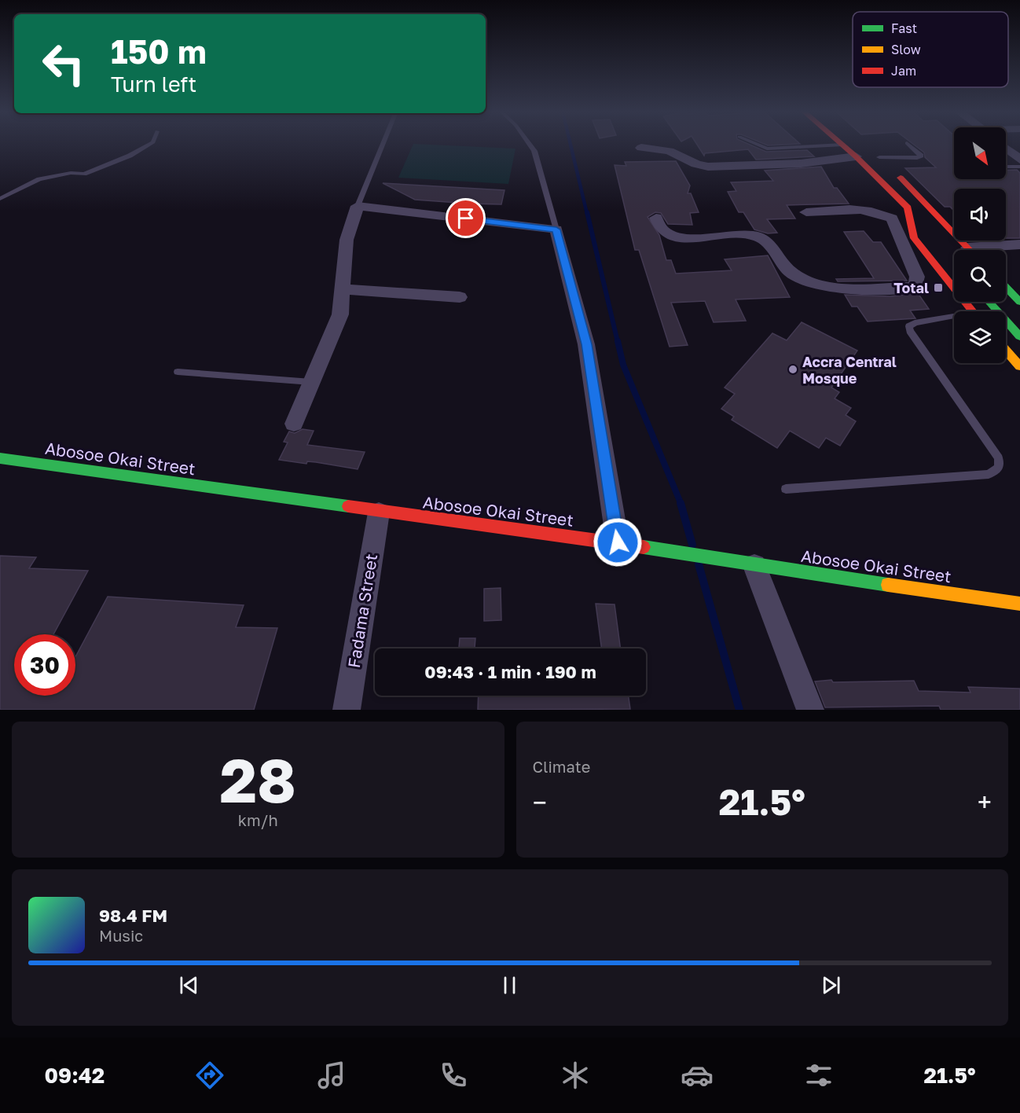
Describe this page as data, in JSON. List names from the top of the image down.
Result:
{
  "streets": {
    "main road": ["Abosoe Okai Street"],
    "street": ["Fadama Street"]
  },
  "crossings": [
    ["Abosoe Okai Street", "Fadama Street"]
  ],
  "places": {
    "transit": ["Total"],
    "other": ["Accra Central Mosque"]
  },
  "legend": ["Fast", "Slow", "Jam"],
  "north": "bottom right",
  "page": {
    "turn": ["150 m", "Turn left"],
    "limit": "30",
    "trip": "09:43 · 1 min · 190 m",
    "tile": [
      ["28", "km/h"],
      "Climate"
    ],
    "heat": ["−", "21.5°", "+"],
    "song": ["98.4 FM", "Music"],
    "tabs": ["09:42", "21.5°"]
  }
}
